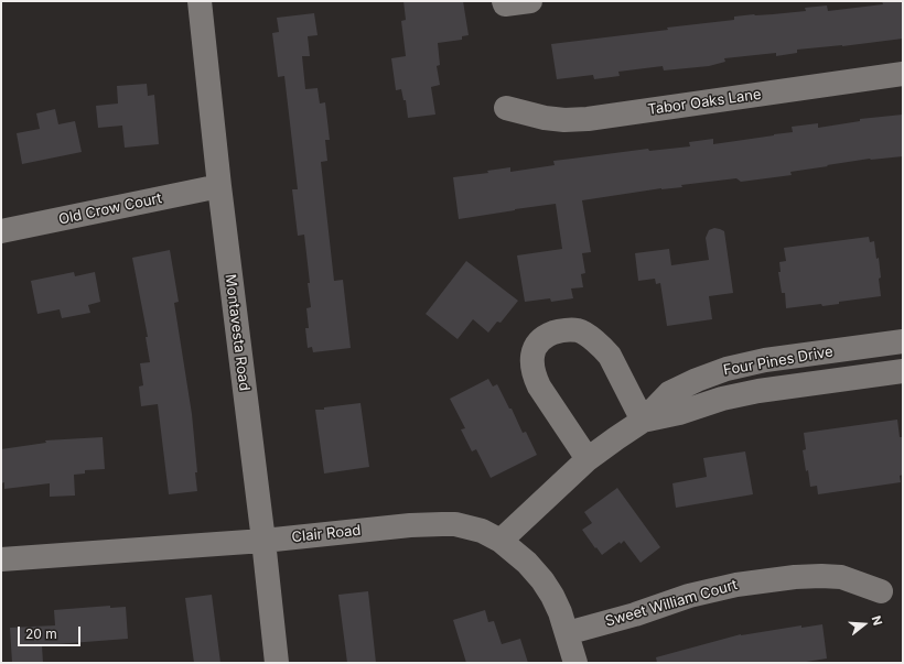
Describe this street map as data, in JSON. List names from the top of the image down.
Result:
{
  "streets": {
    "street": [
      "Tabor Oaks Lane",
      "Old Crow Court",
      "Montavesta Road",
      "Four Pines Drive",
      "Clair Road",
      "Sweet William Court"
    ]
  },
  "crossings": [
    ["Old Crow Court", "Montavesta Road"],
    ["Montavesta Road", "Clair Road"],
    ["Four Pines Drive", "Clair Road"],
    ["Clair Road", "Sweet William Court"]
  ],
  "scale_bar": "20 m",
  "north": "right"
}
